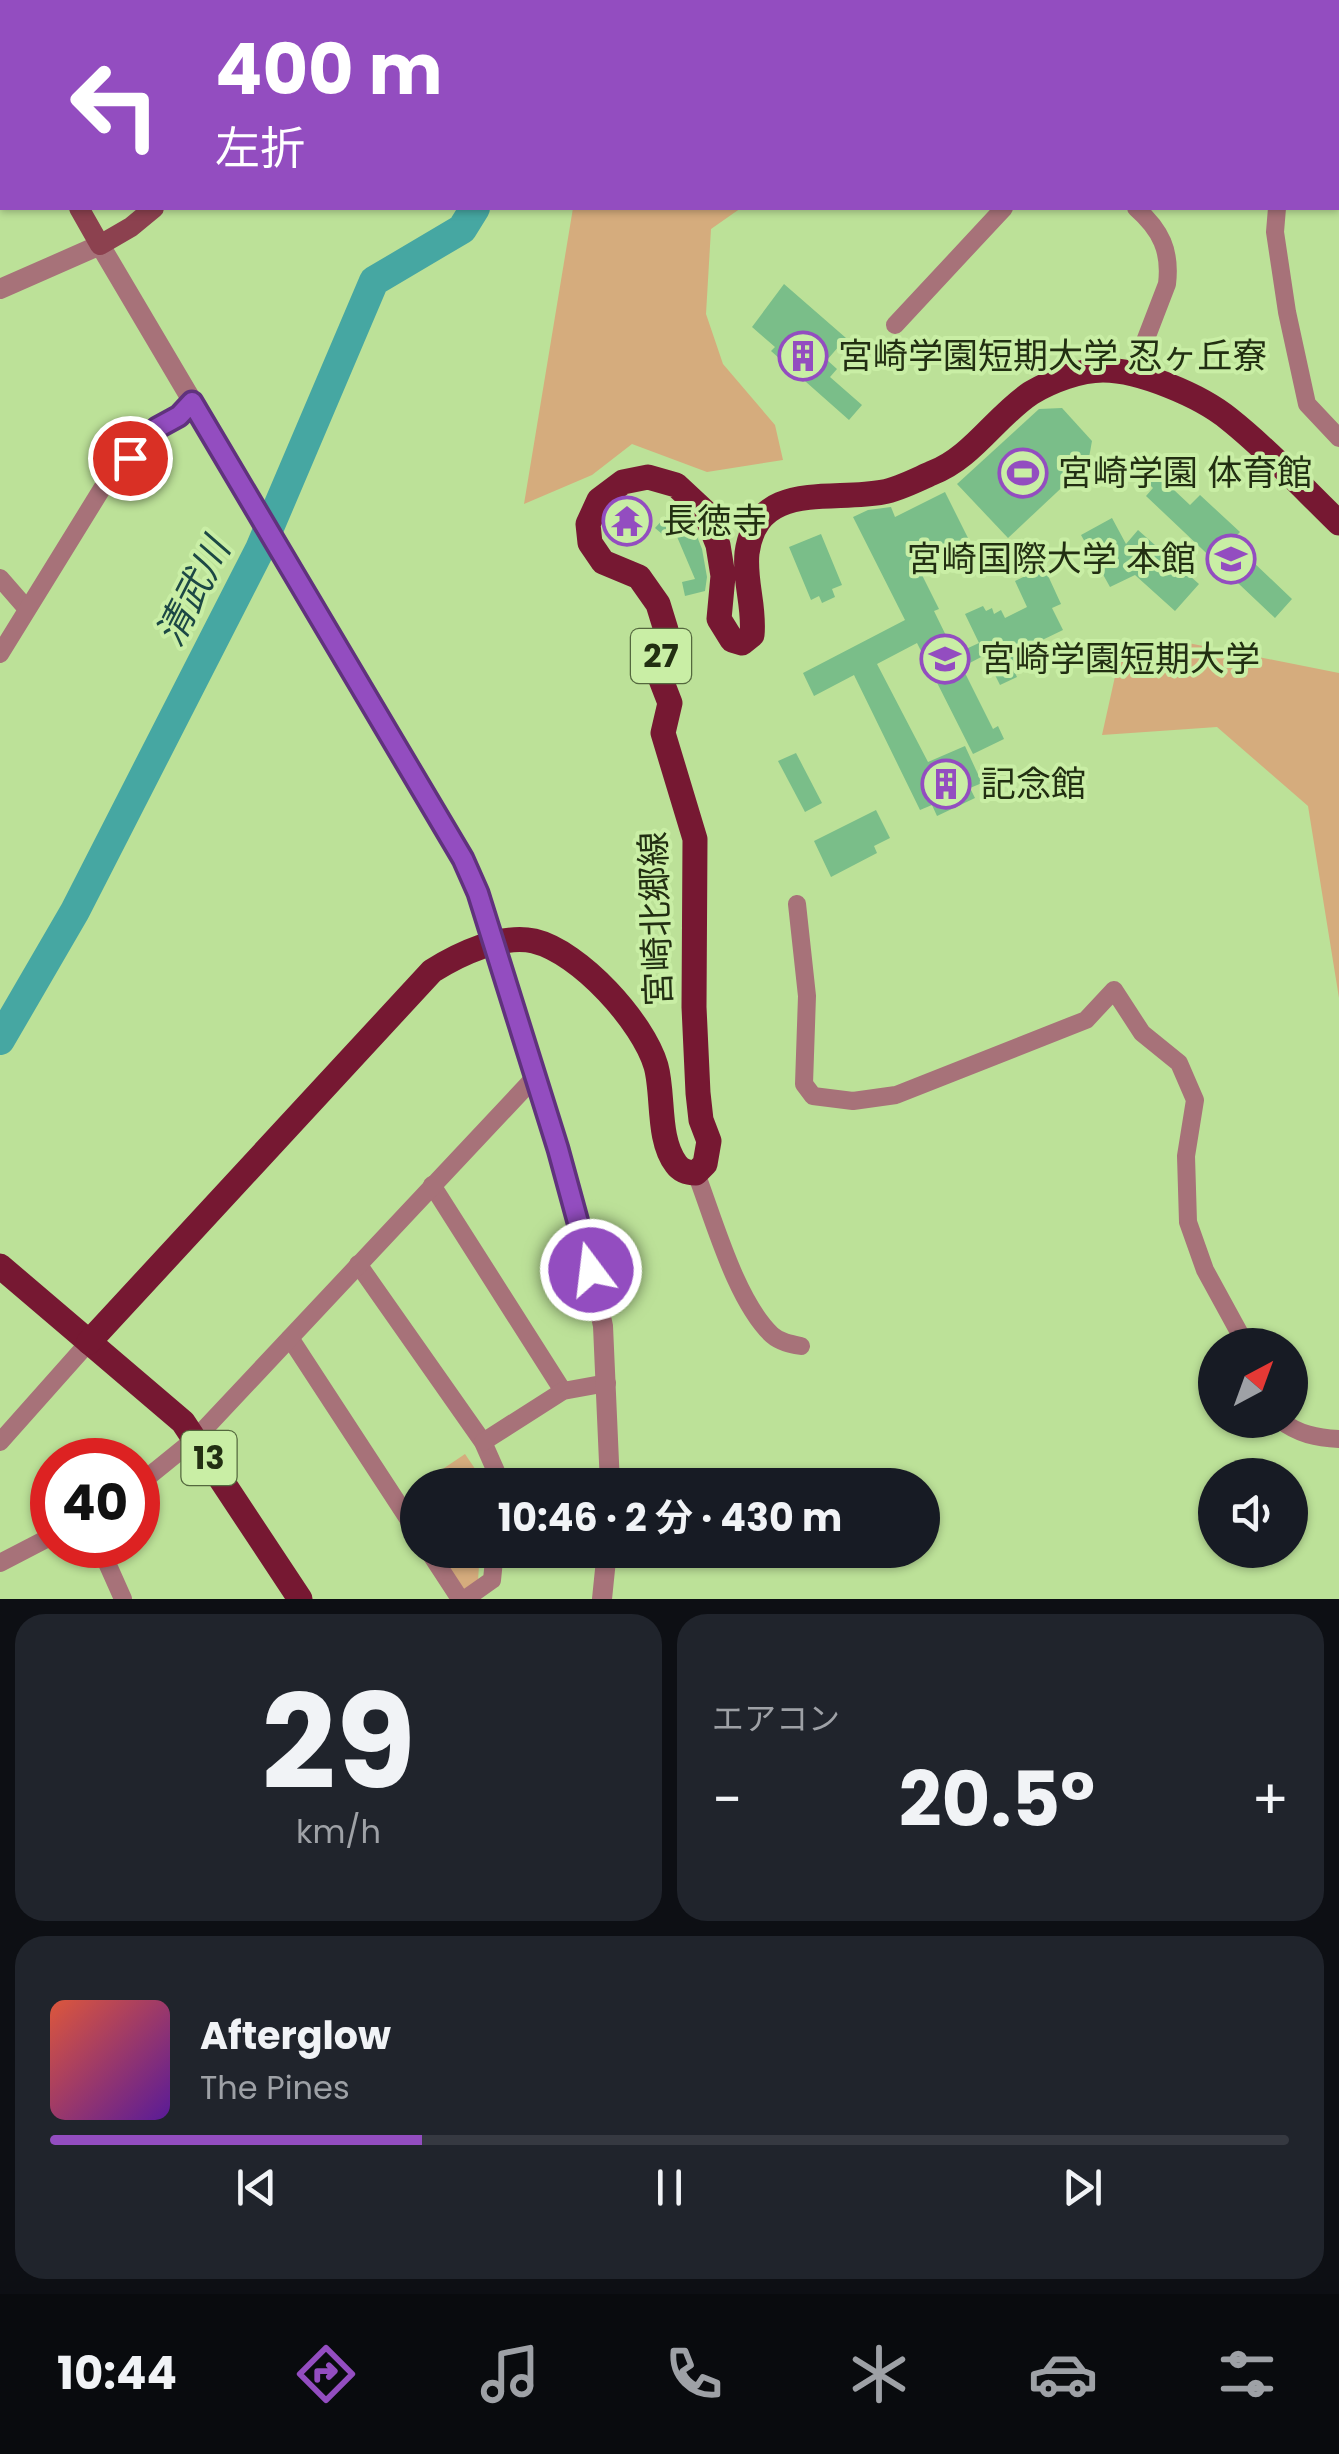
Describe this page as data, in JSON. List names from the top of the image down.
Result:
{
  "streets": {
    "main road": ["27", "宮崎北郷線", "13"]
  },
  "crossings": [
    ["宮崎北郷線", "13"]
  ],
  "water": ["清武川"],
  "places": {
    "building": ["宮崎学園短期大学 忍ヶ丘寮", "記念館"],
    "sports": ["宮崎学園 体育館"],
    "temple": ["長徳寺"],
    "school or university": ["宮崎国際大学 本館", "宮崎学園短期大学"]
  },
  "north": "top right",
  "page": {
    "turn": ["400 m", "左折"],
    "limit": "40",
    "trip": "10:46 · 2 分 · 430 m",
    "tile": [
      ["29", "km/h"],
      "エアコン"
    ],
    "heat": ["−", "20.5°", "+"],
    "song": ["Afterglow", "The Pines"],
    "tabs": "10:44"
  }
}
